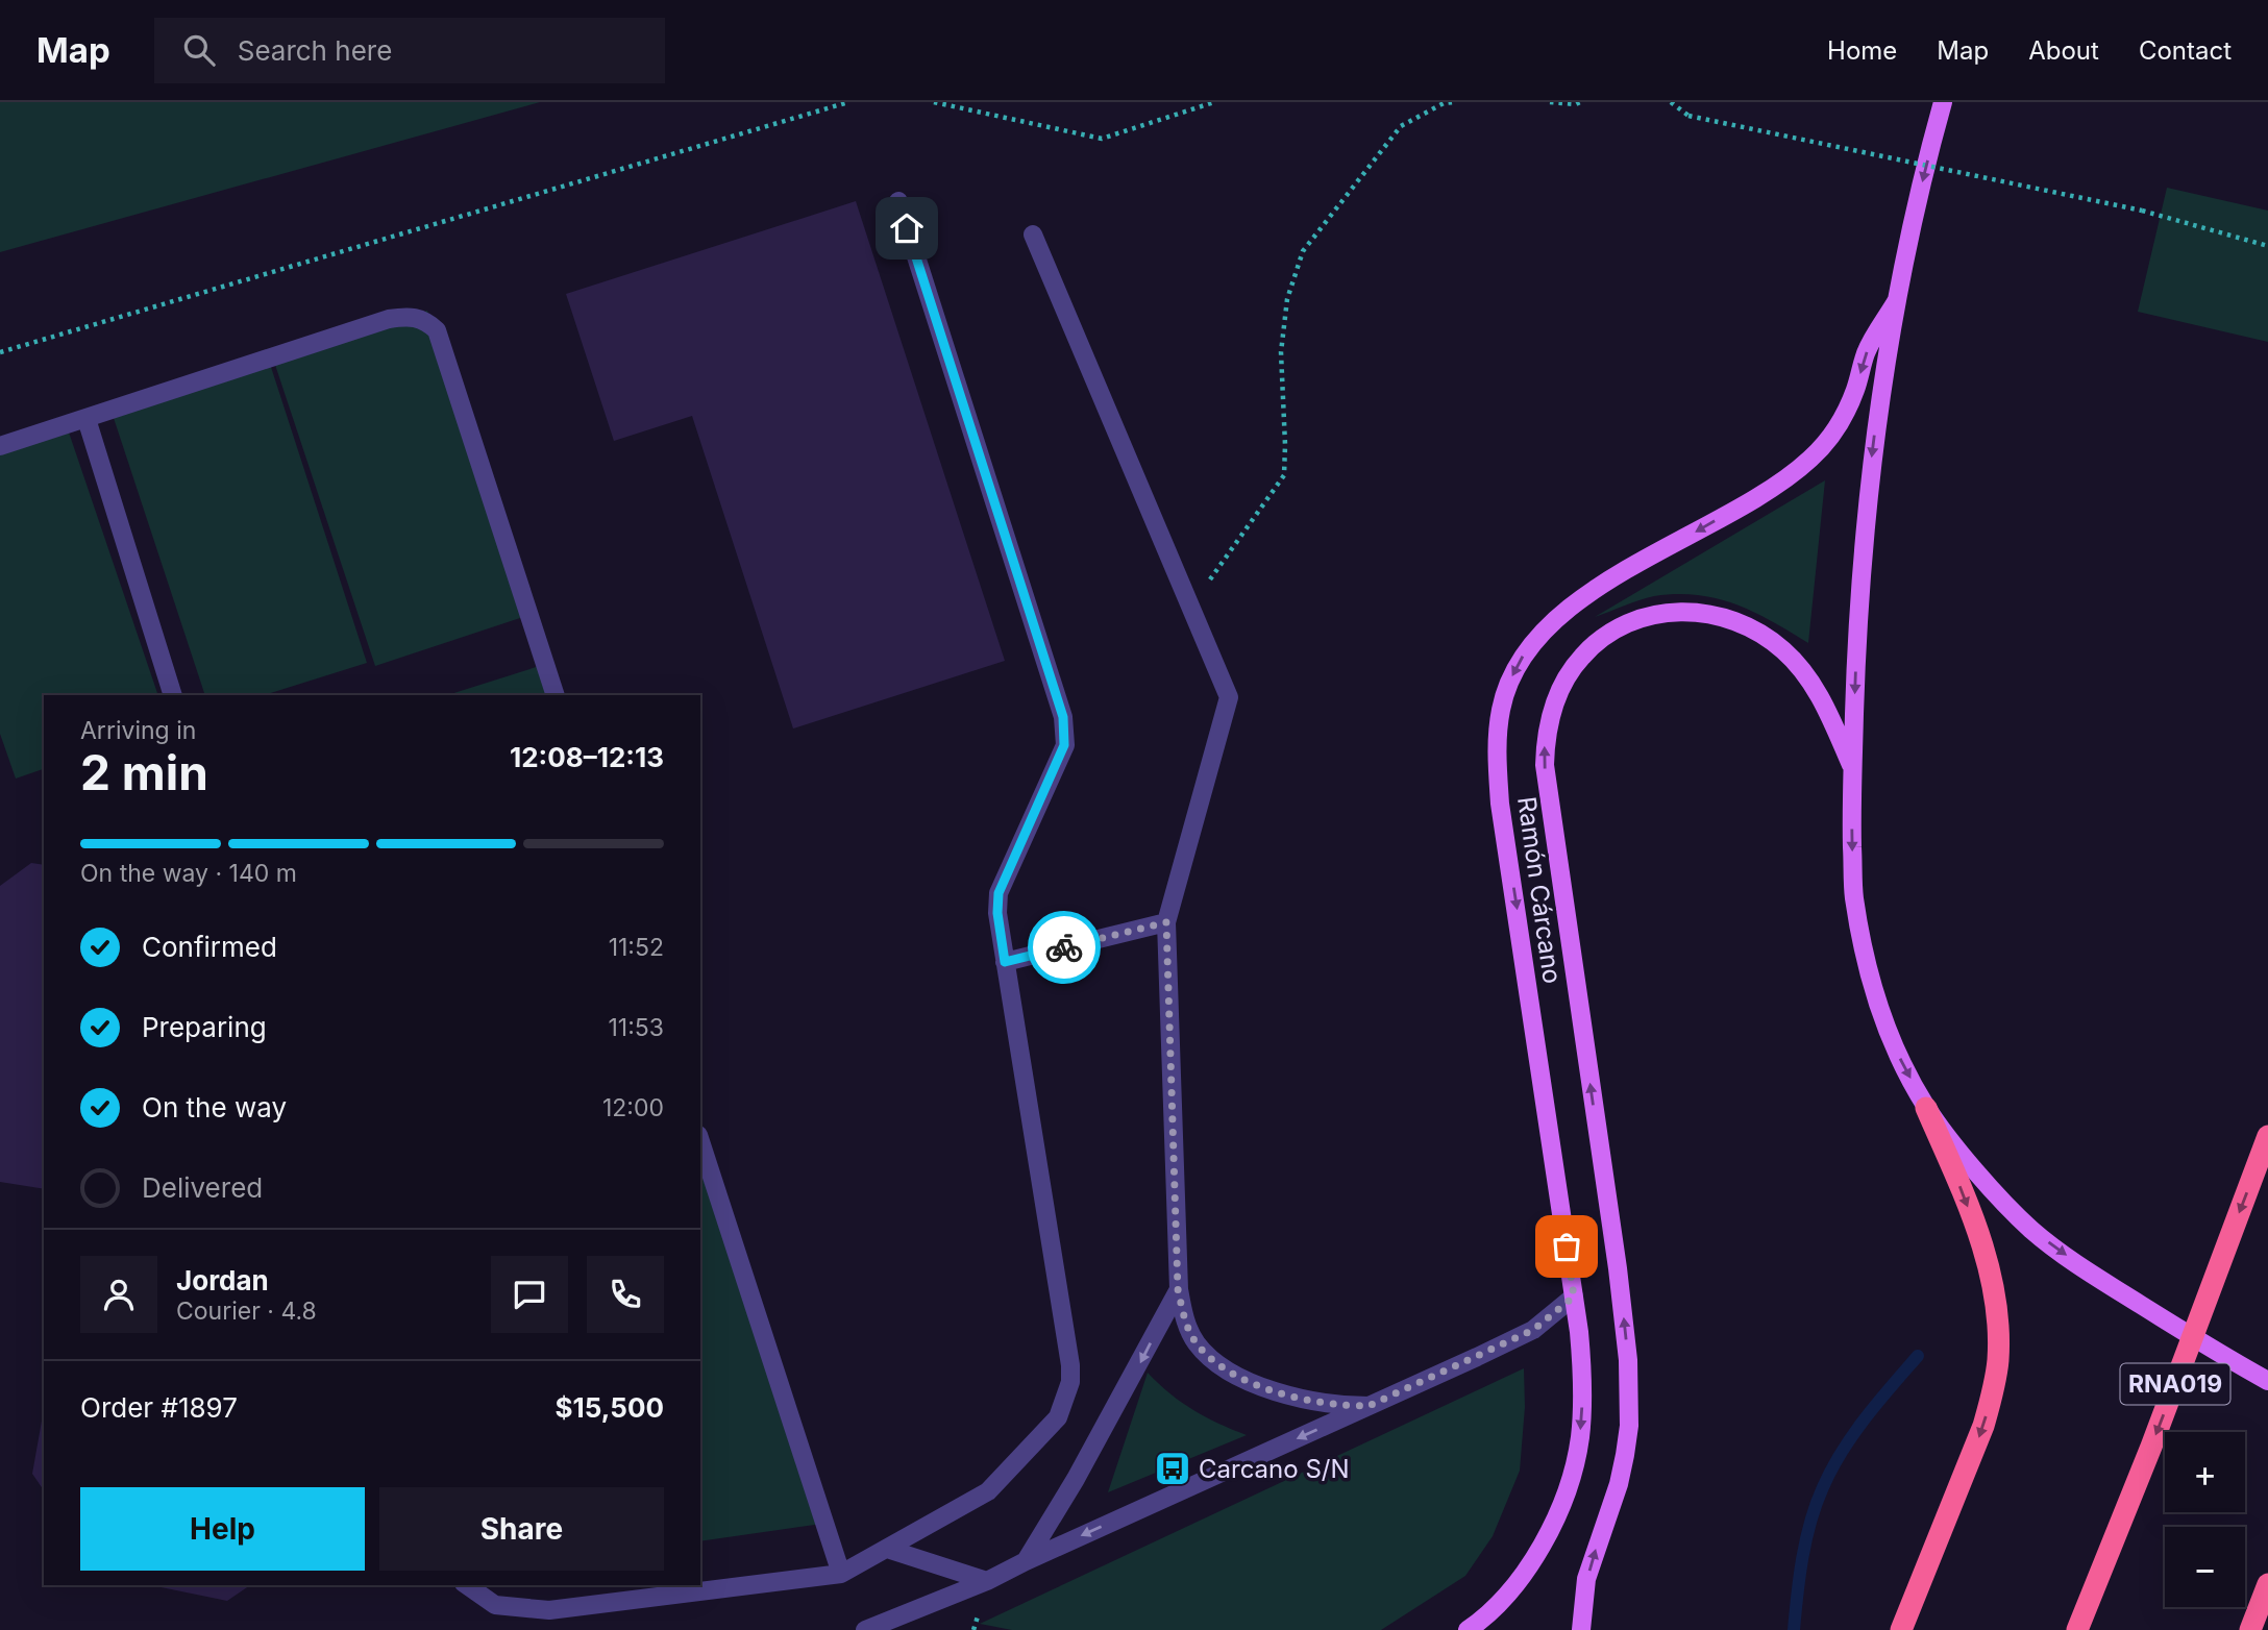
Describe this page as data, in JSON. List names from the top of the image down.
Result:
{
  "streets": {
    "highway": ["RNA019"],
    "main road": ["Ramón Cárcano"]
  },
  "places": {
    "bus stop": ["Carcano S/N"]
  },
  "page": {
    "header": "Map",
    "search": "Search here",
    "nav": [
      "Home",
      "Map",
      "About",
      "Contact"
    ],
    "heading": ["2 min", "Arriving in", "12:08–12:13"],
    "panel": [
      "Jordan",
      "Courier · 4.8",
      "Order #1897",
      "$15,500"
    ],
    "bar": "On the way · 140 m",
    "list": [
      ["Confirmed", "11:52"],
      ["Preparing", "11:53"],
      ["On the way", "12:00"],
      "Delivered"
    ],
    "map_buttons": ["+", "−"],
    "buttons": ["Help", "Share"]
  }
}
